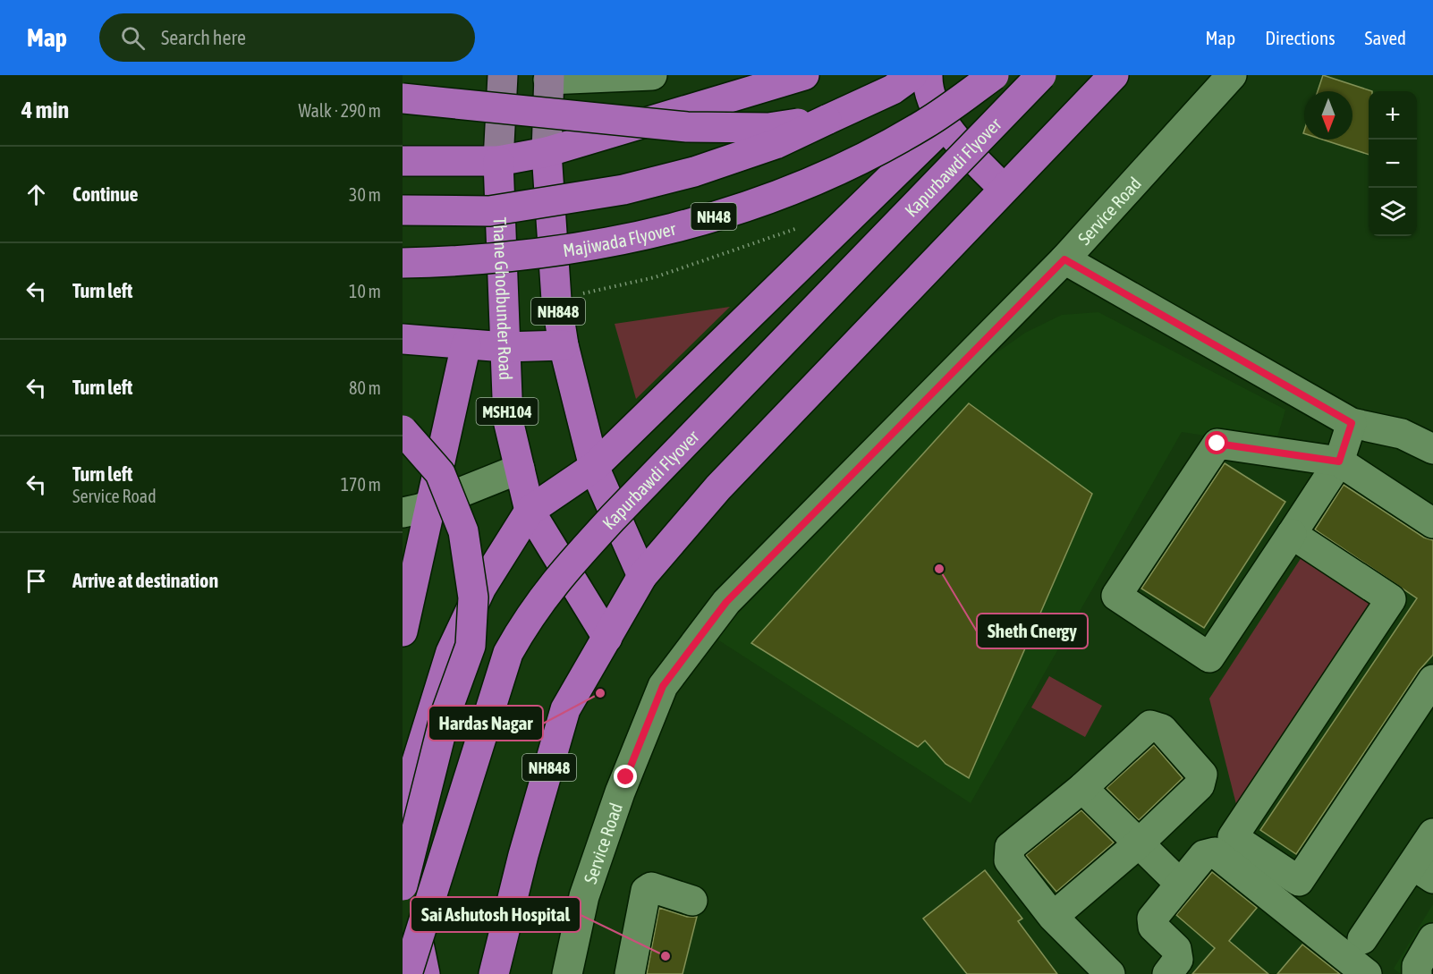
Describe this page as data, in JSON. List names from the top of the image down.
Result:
{
  "streets": {
    "highway": [
      "Kapurbawdi Flyover",
      "NH48",
      "Majiwada Flyover",
      "Thane Ghodbunder Road",
      "NH848",
      "MSH104"
    ],
    "street": ["Service Road"]
  },
  "crossings": [
    ["Thane Ghodbunder Road", "NH848"]
  ],
  "places": ["Sheth Cnergy", "Hardas Nagar", "Sai Ashutosh Hospital"],
  "north": "bottom",
  "page": {
    "header": "Map",
    "search": "Search here",
    "nav": ["Map", "Directions", "Saved"],
    "heading": ["4 min", "Walk · 290 m"],
    "map_buttons": ["+", "−"],
    "list": [
      ["Continue", "30 m"],
      ["Turn left", "10 m"],
      ["Turn left", "80 m"],
      ["Turn left", "Service Road", "170 m"],
      "Arrive at destination"
    ]
  }
}
